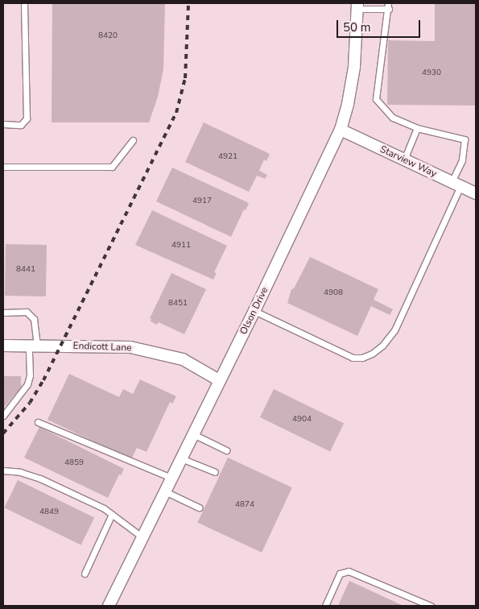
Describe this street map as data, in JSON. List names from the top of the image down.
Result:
{
  "streets": {
    "street": ["Starview Way", "Olson Drive", "Endicott Lane"]
  },
  "crossings": [
    ["Starview Way", "Olson Drive"],
    ["Olson Drive", "Endicott Lane"]
  ],
  "house_numbers": [
    "8420",
    "4930",
    "4921",
    "4917",
    "4911",
    "8441",
    "4908",
    "8451",
    "4904",
    "4859",
    "4874",
    "4849"
  ],
  "scale_bar": "50 m"
}
